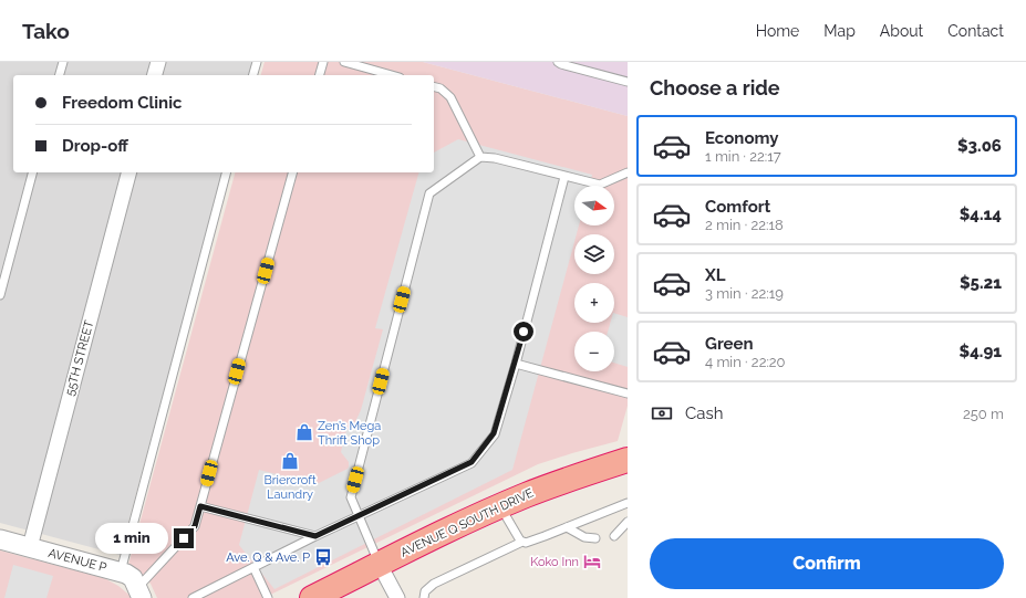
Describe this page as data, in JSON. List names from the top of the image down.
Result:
{
  "streets": {
    "highway": ["AVENUE Q SOUTH DRIVE"],
    "street": ["55TH STREET", "AVENUE P"]
  },
  "crossings": [
    ["55TH STREET", "AVENUE P"]
  ],
  "places": {
    "shop": ["Zen’s Mega Thrift Shop", "Briercroft Laundry"],
    "bus stop": ["Ave. Q & Ave. P"],
    "hotel": ["Koko Inn"]
  },
  "north": "right",
  "page": {
    "header": "Tako",
    "nav": [
      "Home",
      "Map",
      "About",
      "Contact"
    ],
    "heading": "Choose a ride",
    "banner": ["Freedom Clinic", "Drop-off"],
    "list": [
      {
        "name": "Economy",
        "note": "1 min · 22:17",
        "value": "$3.06"
      },
      {
        "name": "Comfort",
        "note": "2 min · 22:18",
        "value": "$4.14"
      },
      {
        "name": "XL",
        "note": "3 min · 22:19",
        "value": "$5.21"
      },
      {
        "name": "Green",
        "note": "4 min · 22:20",
        "value": "$4.91"
      }
    ],
    "map_buttons": ["+", "−"],
    "pay": ["Cash", "250 m"],
    "bubble": "1 min",
    "buttons": "Confirm"
  }
}
